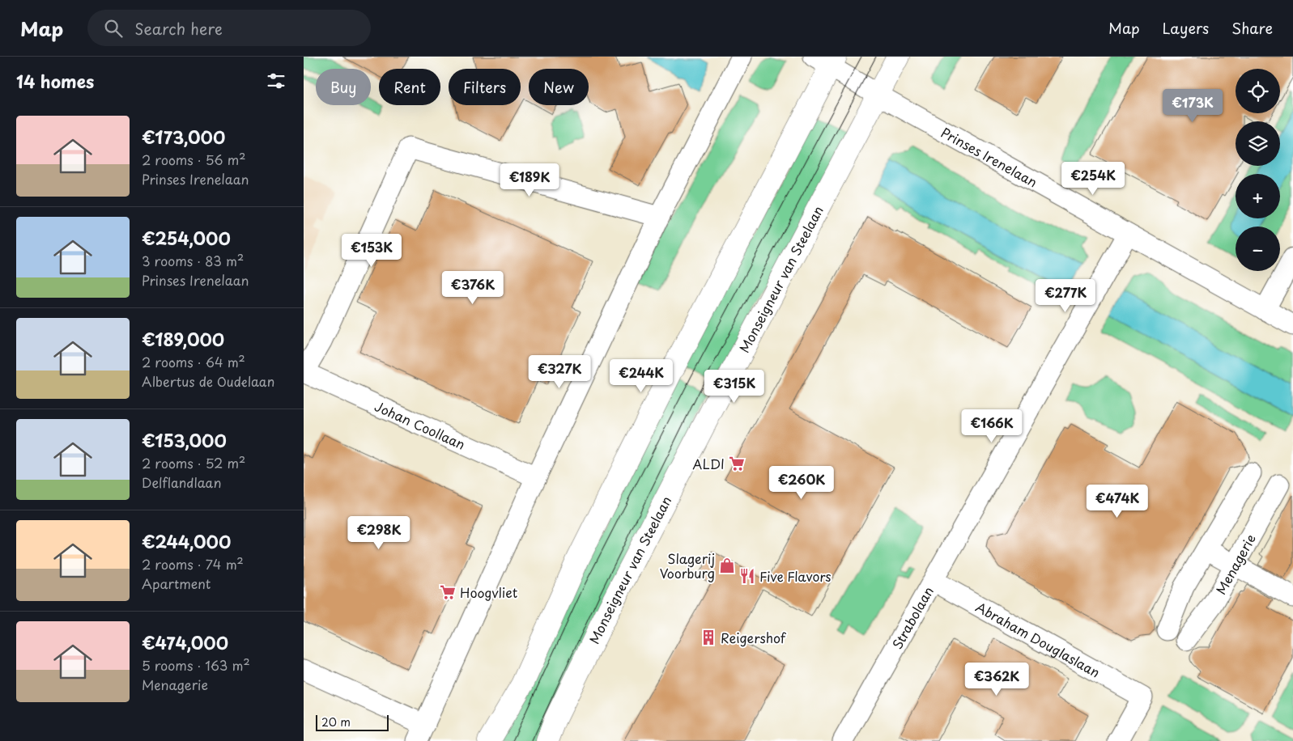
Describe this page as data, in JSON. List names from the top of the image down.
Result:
{
  "streets": {
    "main road": ["Monseigneur van Steelaan"],
    "street": [
      "Prinses Irenelaan",
      "Johan Coollaan",
      "Menagerie",
      "Strabolaan",
      "Abraham Douglaslaan"
    ]
  },
  "crossings": [
    ["Prinses Irenelaan", "Monseigneur van Steelaan"],
    ["Prinses Irenelaan", "Strabolaan"],
    ["Strabolaan", "Abraham Douglaslaan"]
  ],
  "places": {
    "supermarket": ["ALDI", "Hoogvliet"],
    "shop": ["Slagerij Voorburg"],
    "restaurant": ["Five Flavors"],
    "building": ["Reigershof"]
  },
  "scale_bar": "20 m",
  "page": {
    "header": "Map",
    "search": "Search here",
    "nav": ["Map", "Layers", "Share"],
    "heading": "14 homes",
    "map_buttons": ["+", "−"],
    "chip": [
      "Buy",
      "Rent",
      "Filters",
      "New"
    ],
    "price": [
      "€173K",
      "€254K",
      "€189K",
      "€153K",
      "€376K",
      "€277K",
      "€327K",
      "€244K",
      "€315K",
      "€166K",
      "€260K",
      "€474K",
      "€298K",
      "€362K"
    ],
    "list": [
      {
        "name": "€173,000",
        "note": "2 rooms · 56 m² · Prinses Irenelaan"
      },
      {
        "name": "€254,000",
        "note": "3 rooms · 83 m² · Prinses Irenelaan"
      },
      {
        "name": "€189,000",
        "note": "2 rooms · 64 m² · Albertus de Oudelaan"
      },
      {
        "name": "€153,000",
        "note": "2 rooms · 52 m² · Delflandlaan"
      },
      {
        "name": "€244,000",
        "note": "2 rooms · 74 m² · Apartment"
      },
      {
        "name": "€474,000",
        "note": "5 rooms · 163 m² · Menagerie"
      }
    ],
    "scale": "20 m"
  }
}
